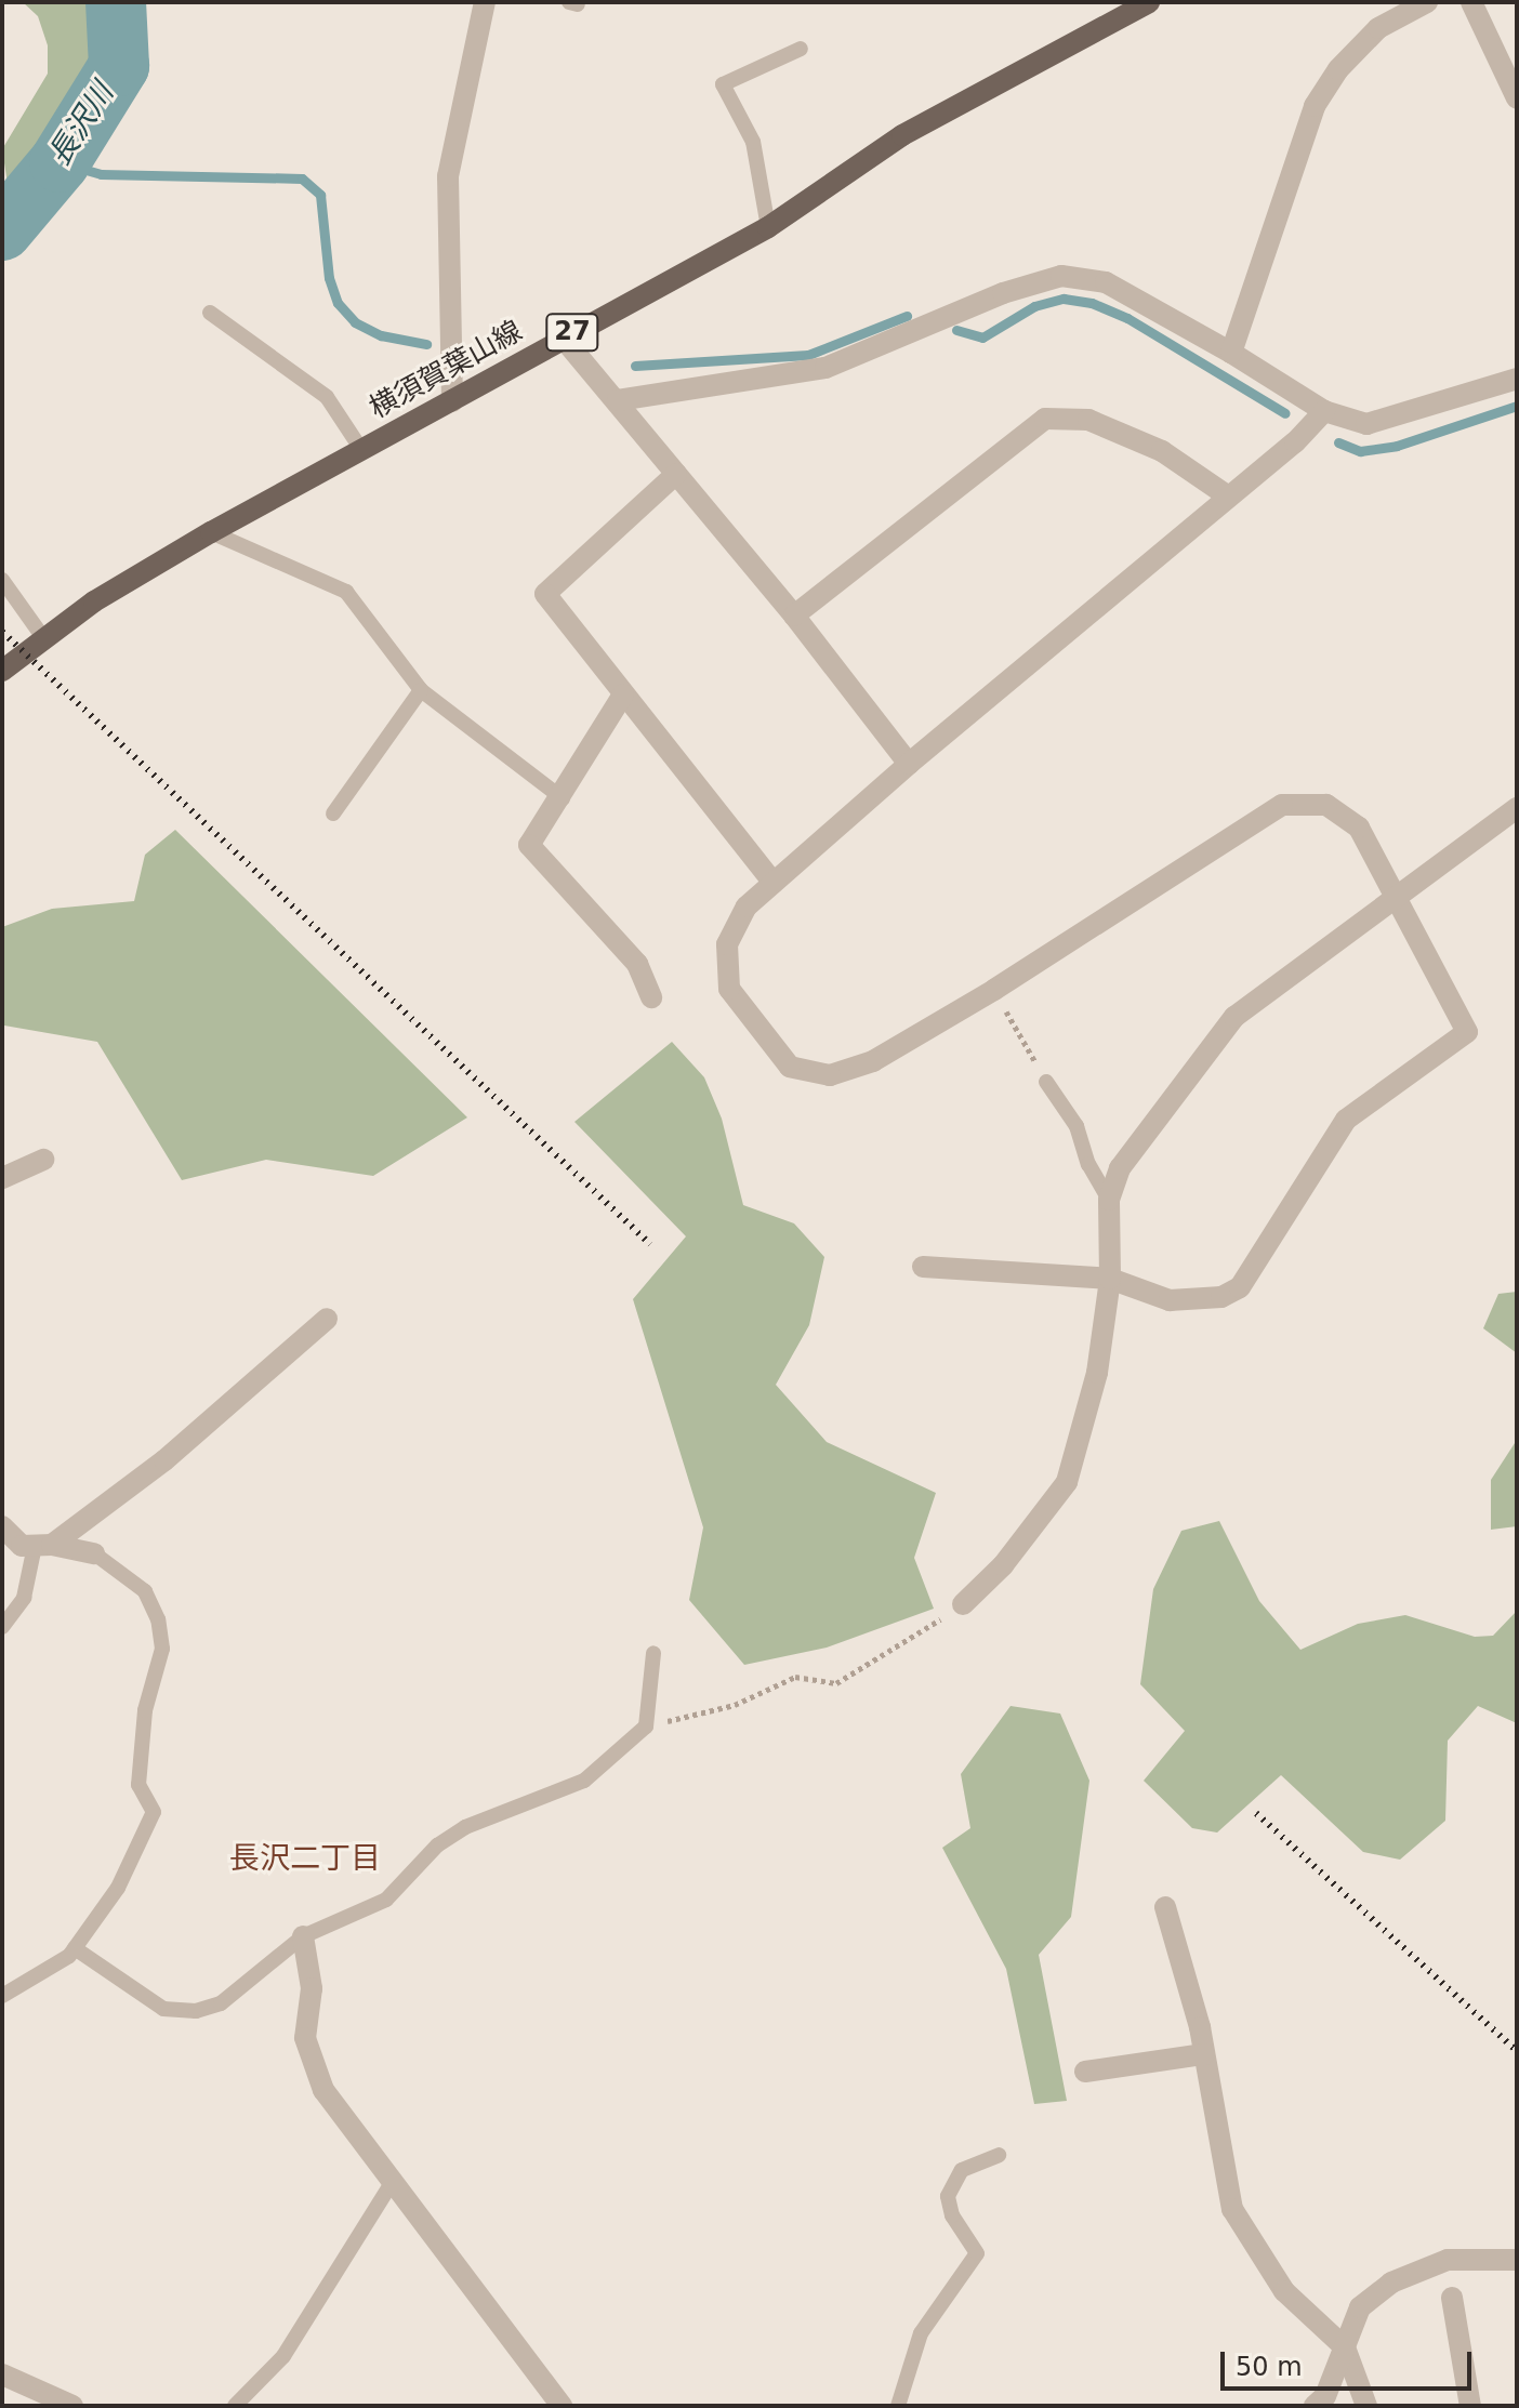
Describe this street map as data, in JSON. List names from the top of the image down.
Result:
{
  "streets": {
    "main road": ["27", "横須賀葉山線"]
  },
  "districts": ["長沢二丁目"],
  "water": ["長沢川"],
  "scale_bar": "50 m"
}
